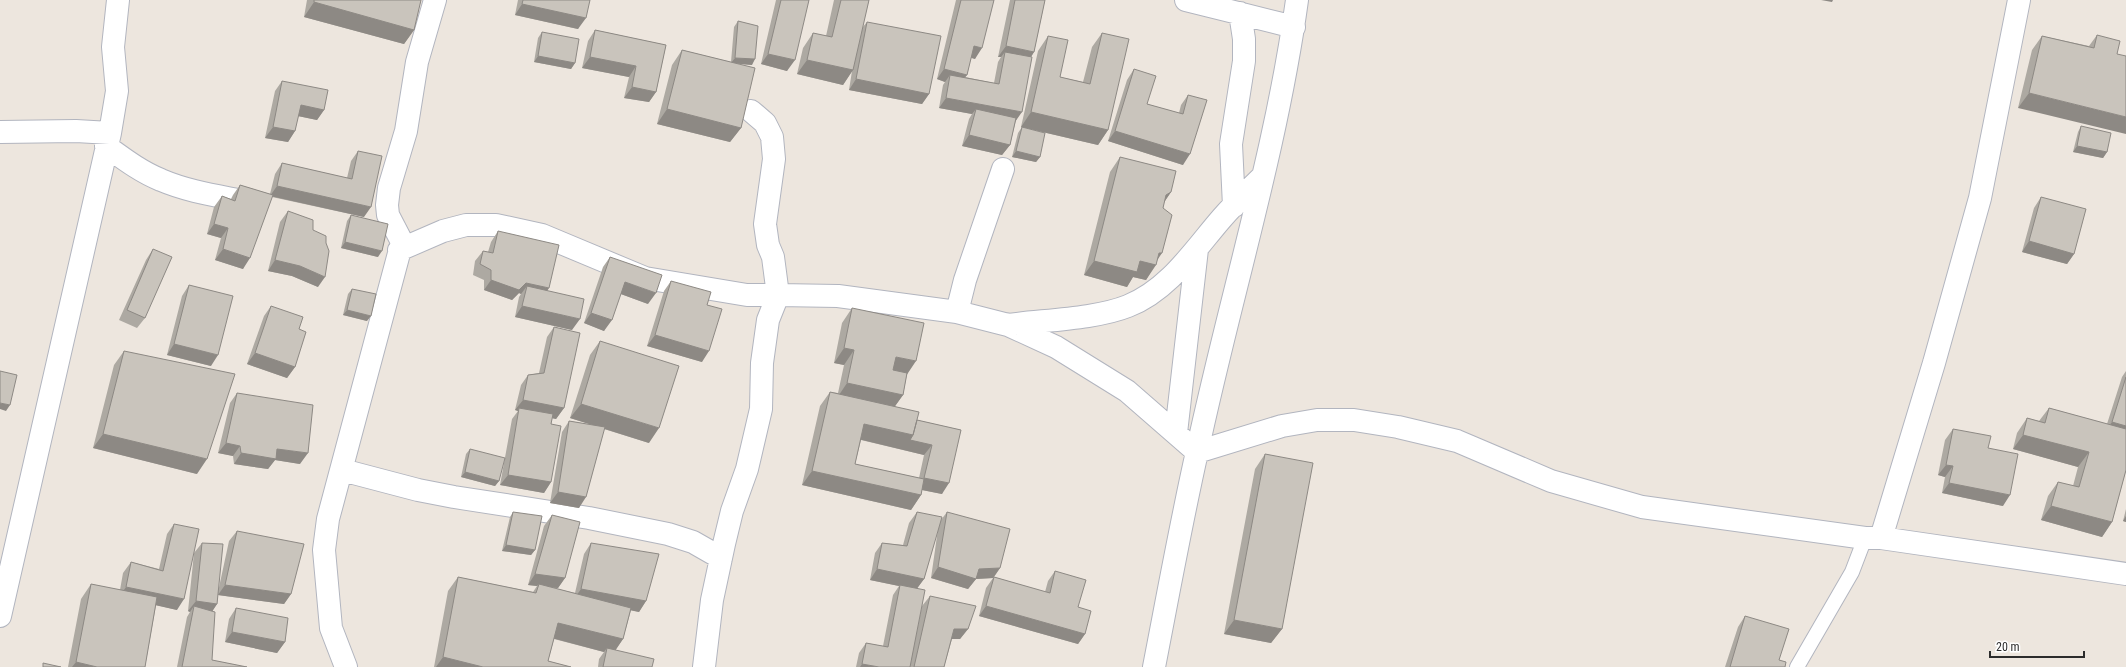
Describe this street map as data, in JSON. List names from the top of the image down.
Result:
{
  "scale_bar": "20 m"
}
